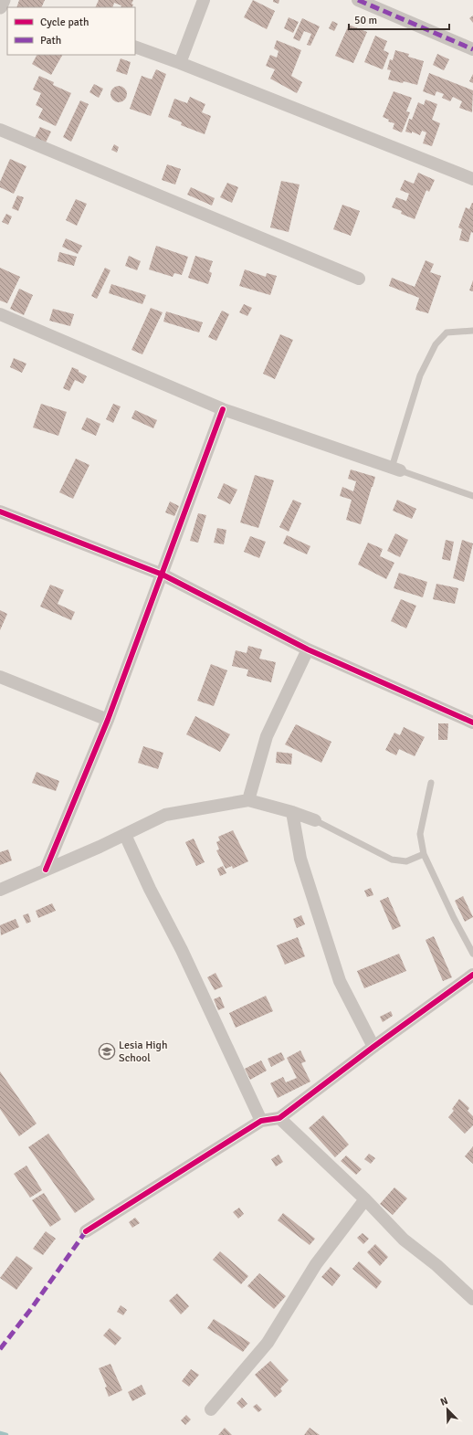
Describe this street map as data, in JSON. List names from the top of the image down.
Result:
{
  "places": {
    "school or university": ["Lesia High School"]
  },
  "legend": ["Cycle path", "Path"],
  "scale_bar": "50 m",
  "north": "top left"
}
